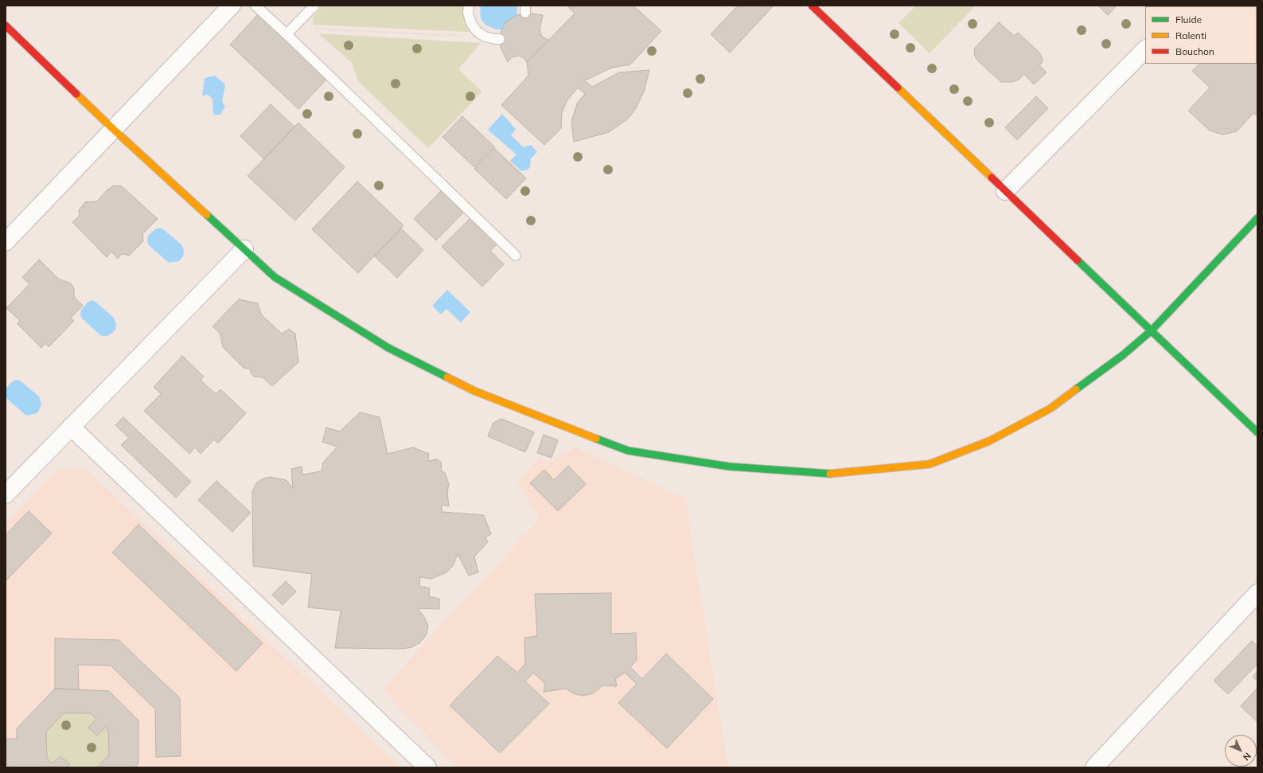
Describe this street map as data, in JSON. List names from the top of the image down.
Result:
{
  "legend": ["Fluide", "Ralenti", "Bouchon"],
  "north": "bottom right"
}
